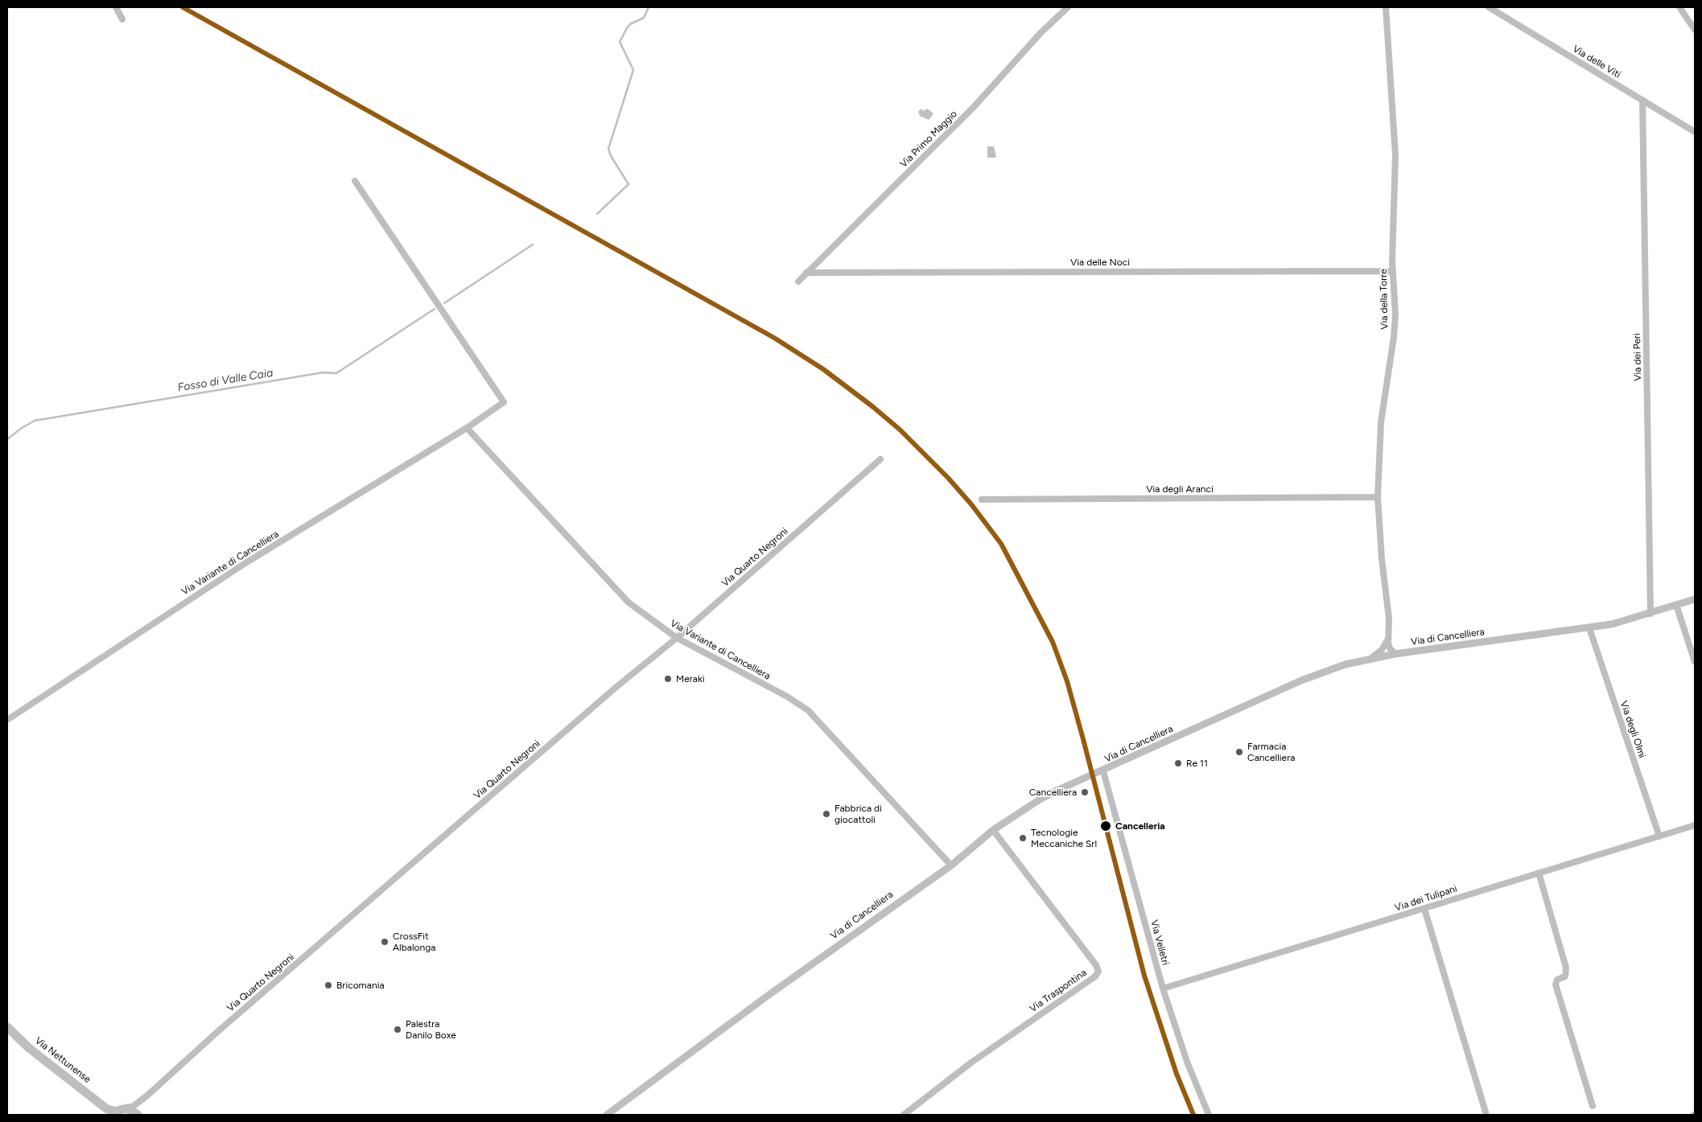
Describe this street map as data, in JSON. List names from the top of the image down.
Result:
{
  "streets": {
    "main road": ["Via Nettunense"],
    "street": [
      "Via delle Viti",
      "Via Primo Maggio",
      "Via delle Noci",
      "Via della Torre",
      "Via dei Peri",
      "Via degli Aranci",
      "Via Quarto Negroni",
      "Via Variante di Cancelliera",
      "Via di Cancelliera",
      "Via degli Olmi",
      "Via dei Tulipani",
      "Via Velletri",
      "Via Traspontina"
    ]
  },
  "crossings": [
    ["Via delle Viti", "Via dei Peri"],
    ["Via Primo Maggio", "Via delle Noci"],
    ["Via delle Noci", "Via della Torre"],
    ["Via della Torre", "Via degli Aranci"],
    ["Via della Torre", "Via di Cancelliera"],
    ["Via dei Peri", "Via di Cancelliera"],
    ["Via Quarto Negroni", "Via Variante di Cancelliera"],
    ["Via Quarto Negroni", "Via Nettunense"],
    ["Via Variante di Cancelliera", "Via di Cancelliera"],
    ["Via di Cancelliera", "Via degli Olmi"],
    ["Via di Cancelliera", "Via Velletri"],
    ["Via di Cancelliera", "Via Traspontina"],
    ["Via degli Olmi", "Via dei Tulipani"],
    ["Via dei Tulipani", "Via Velletri"]
  ],
  "water": ["Fosso di Valle Caia"],
  "places": [
    "Meraki",
    "Farmacia Cancelliera",
    "Re 11",
    "Cancelliera",
    "Fabbrica di giocattoli",
    "Cancelleria",
    "Tecnologie Meccaniche Srl",
    "CrossFit Albalonga",
    "Bricomania",
    "Palestra Danilo Boxe"
  ]
}
